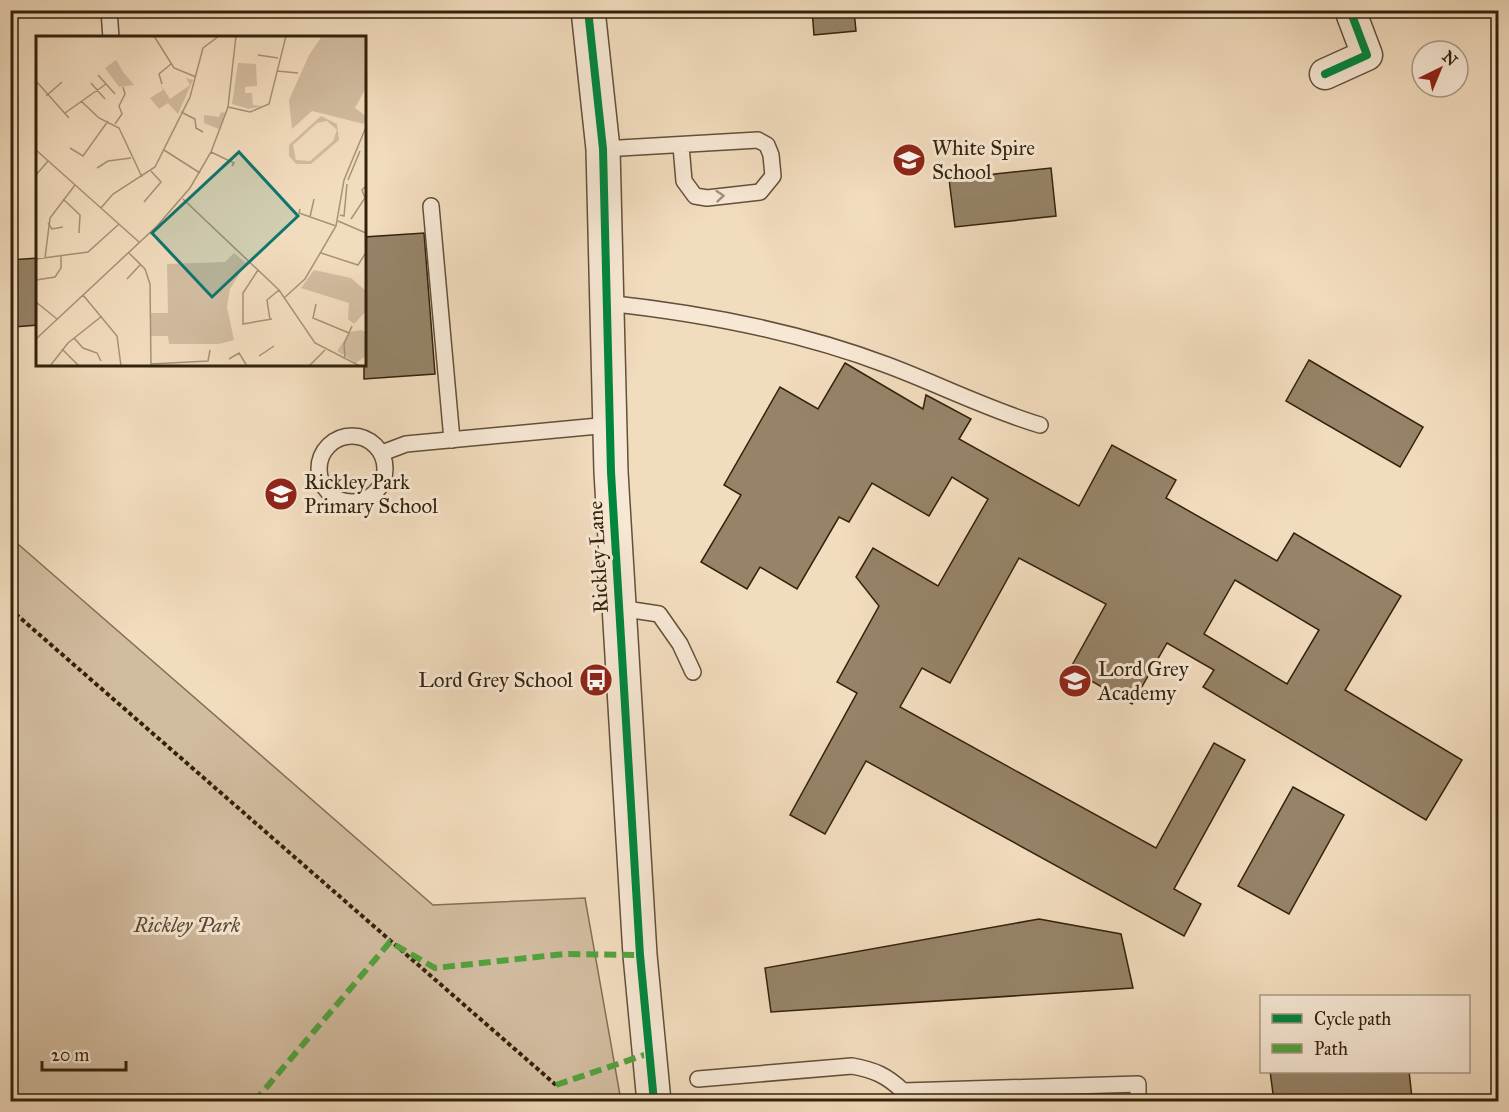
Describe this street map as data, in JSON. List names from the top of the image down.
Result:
{
  "streets": {
    "street": ["Rickley Lane"]
  },
  "parks": ["Rickley Park"],
  "places": {
    "school or university": ["White Spire School", "Rickley Park Primary School", "Lord Grey Academy"],
    "bus stop": ["Lord Grey School"]
  },
  "legend": ["Cycle path", "Path"],
  "scale_bar": "20 m",
  "north": "top right"
}
